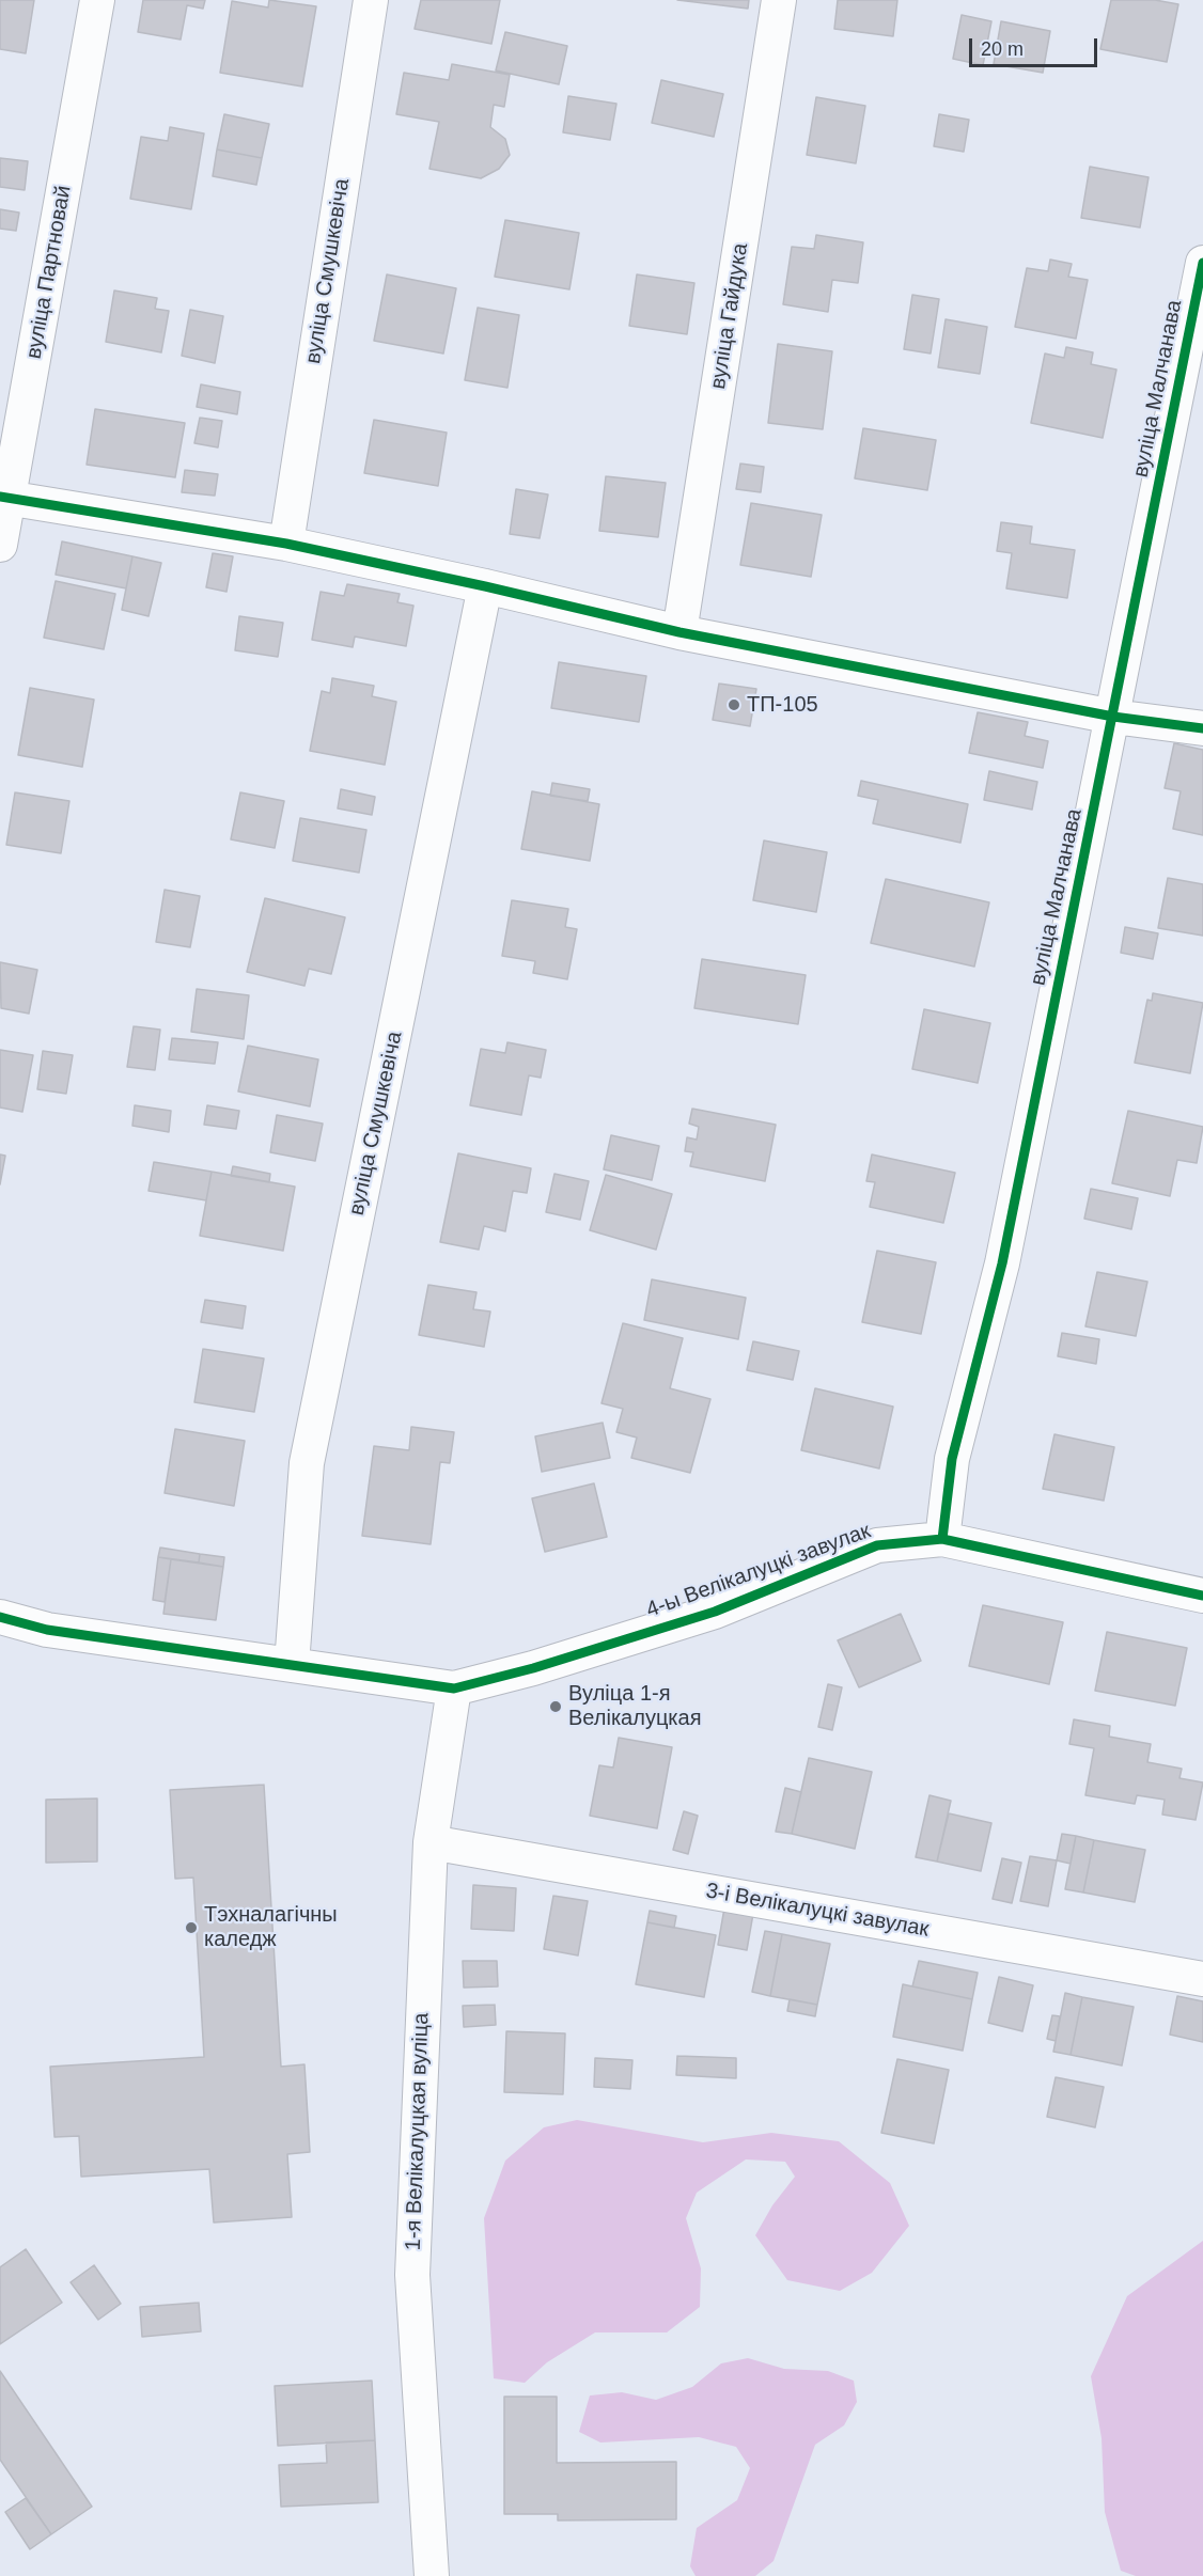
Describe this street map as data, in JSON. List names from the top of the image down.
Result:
{
  "streets": {
    "street": [
      "вуліца Смушкевіча",
      "вуліца Партновай",
      "вуліца Гайдука",
      "вуліца Малчанава",
      "4-ы Велікалуцкі завулак",
      "3-і Велікалуцкі завулак",
      "1-я Велікалуцкая вуліца"
    ]
  },
  "crossings": [
    ["вуліца Смушкевіча", "4-ы Велікалуцкі завулак"],
    ["вуліца Малчанава", "4-ы Велікалуцкі завулак"],
    ["4-ы Велікалуцкі завулак", "1-я Велікалуцкая вуліца"],
    ["3-і Велікалуцкі завулак", "1-я Велікалуцкая вуліца"]
  ],
  "places": ["ТП-105", "Вуліца 1-я Велікалуцкая", "Тэхналагічны каледж"],
  "scale_bar": "20 m"
}
